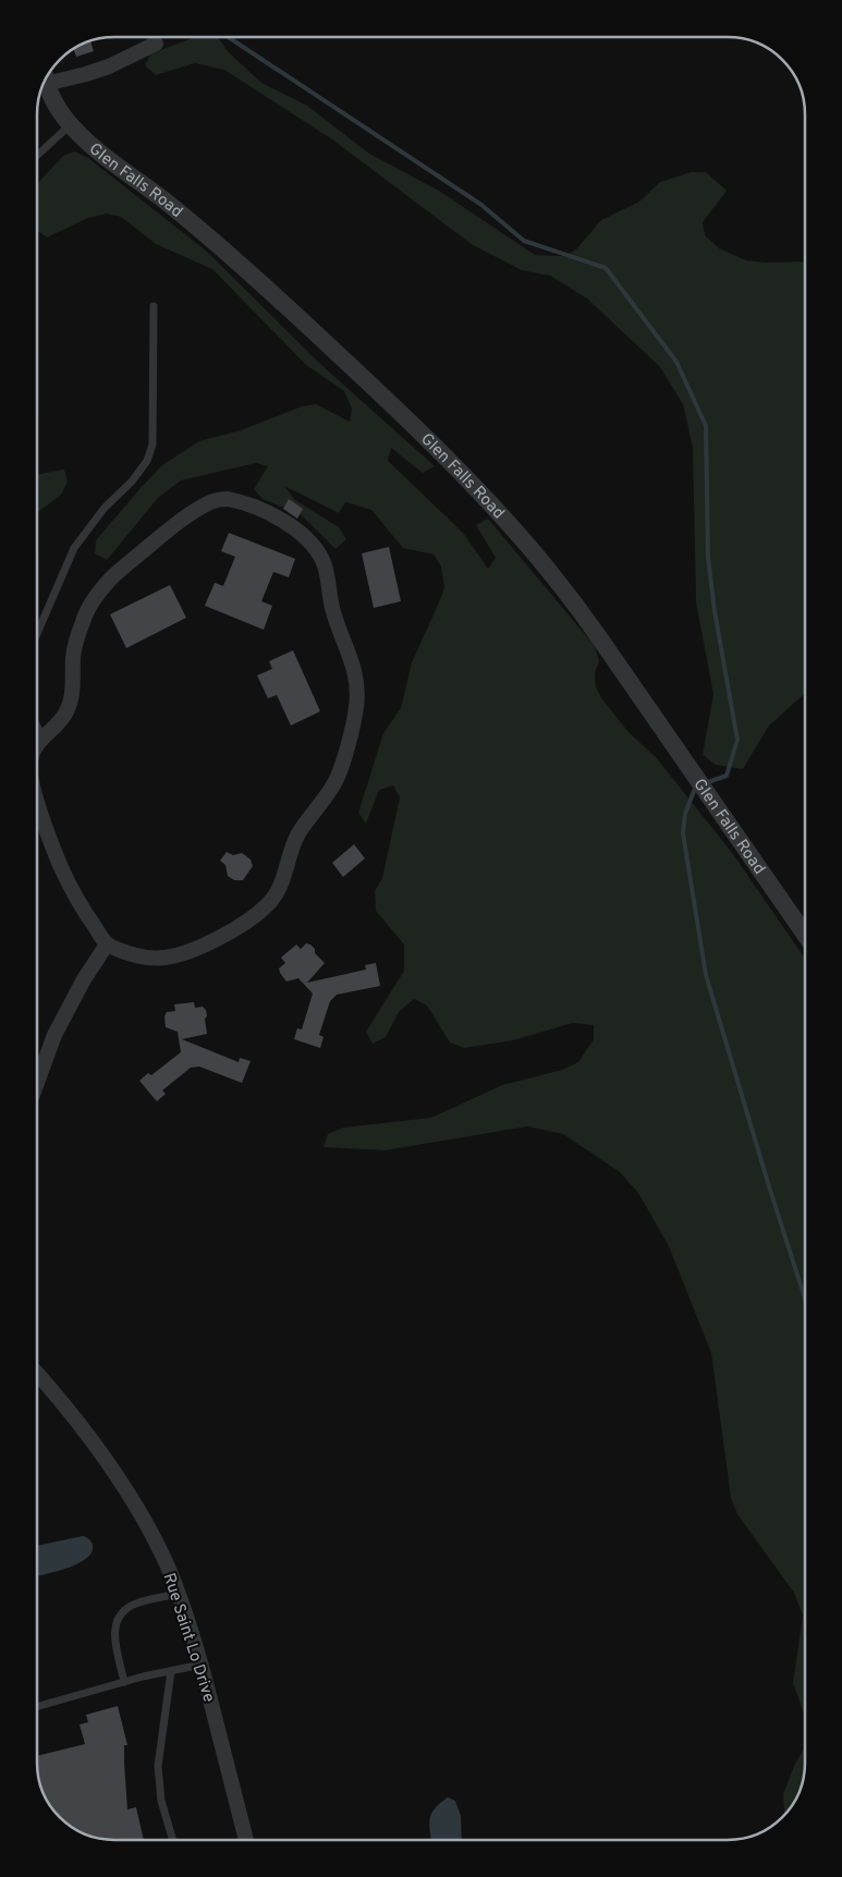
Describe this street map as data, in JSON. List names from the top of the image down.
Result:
{
  "streets": {
    "street": ["Glen Falls Road", "Rue Saint Lo Drive"]
  }
}
